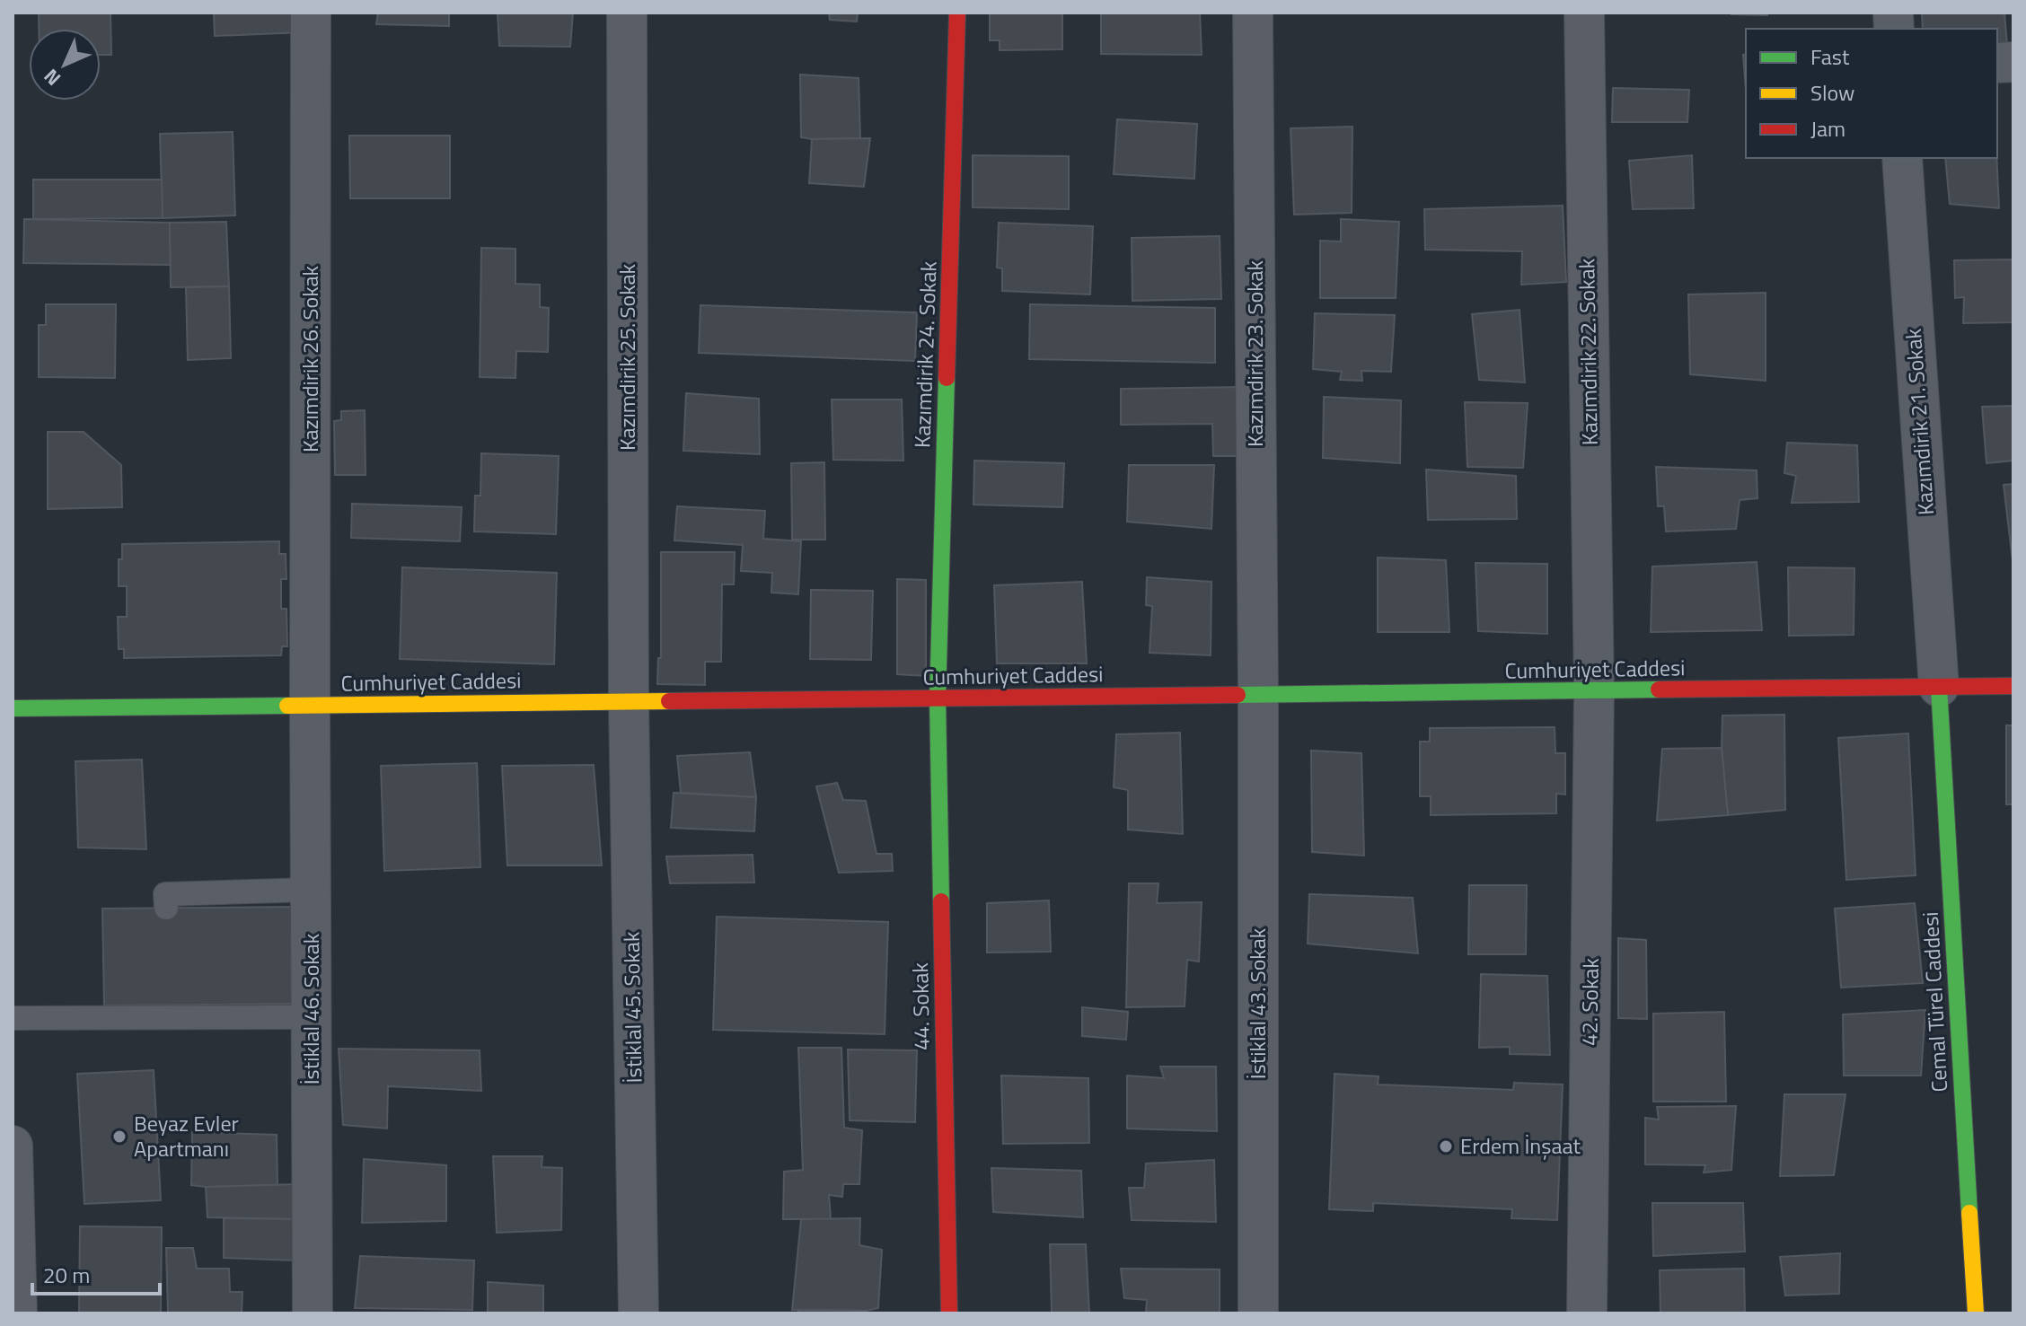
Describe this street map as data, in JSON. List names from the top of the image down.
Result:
{
  "streets": {
    "street": [
      "Kazımdirik 22. Sokak",
      "Kazımdirik 23. Sokak",
      "Kazımdirik 24. Sokak",
      "Kazımdirik 25. Sokak",
      "Kazımdirik 26. Sokak",
      "Kazımdirik 21. Sokak",
      "Cumhuriyet Caddesi",
      "42. Sokak",
      "Cemal Türel Caddesi",
      "İstiklal 43. Sokak",
      "44. Sokak",
      "İstiklal 45. Sokak",
      "İstiklal 46. Sokak"
    ]
  },
  "crossings": [
    ["Kazımdirik 22. Sokak", "Cumhuriyet Caddesi"],
    ["Kazımdirik 22. Sokak", "42. Sokak"],
    ["Kazımdirik 23. Sokak", "Cumhuriyet Caddesi"],
    ["Kazımdirik 23. Sokak", "İstiklal 43. Sokak"],
    ["Kazımdirik 24. Sokak", "Cumhuriyet Caddesi"],
    ["Kazımdirik 24. Sokak", "44. Sokak"],
    ["Kazımdirik 25. Sokak", "Cumhuriyet Caddesi"],
    ["Kazımdirik 25. Sokak", "İstiklal 45. Sokak"],
    ["Kazımdirik 26. Sokak", "Cumhuriyet Caddesi"],
    ["Kazımdirik 26. Sokak", "İstiklal 46. Sokak"],
    ["Kazımdirik 21. Sokak", "Cumhuriyet Caddesi"],
    ["Kazımdirik 21. Sokak", "Cemal Türel Caddesi"],
    ["Cumhuriyet Caddesi", "42. Sokak"],
    ["Cumhuriyet Caddesi", "Cemal Türel Caddesi"],
    ["Cumhuriyet Caddesi", "İstiklal 43. Sokak"],
    ["Cumhuriyet Caddesi", "44. Sokak"],
    ["Cumhuriyet Caddesi", "İstiklal 45. Sokak"],
    ["Cumhuriyet Caddesi", "İstiklal 46. Sokak"]
  ],
  "places": ["Beyaz Evler Apartmanı", "Erdem İnşaat"],
  "legend": ["Fast", "Slow", "Jam"],
  "scale_bar": "20 m",
  "north": "bottom left"
}
